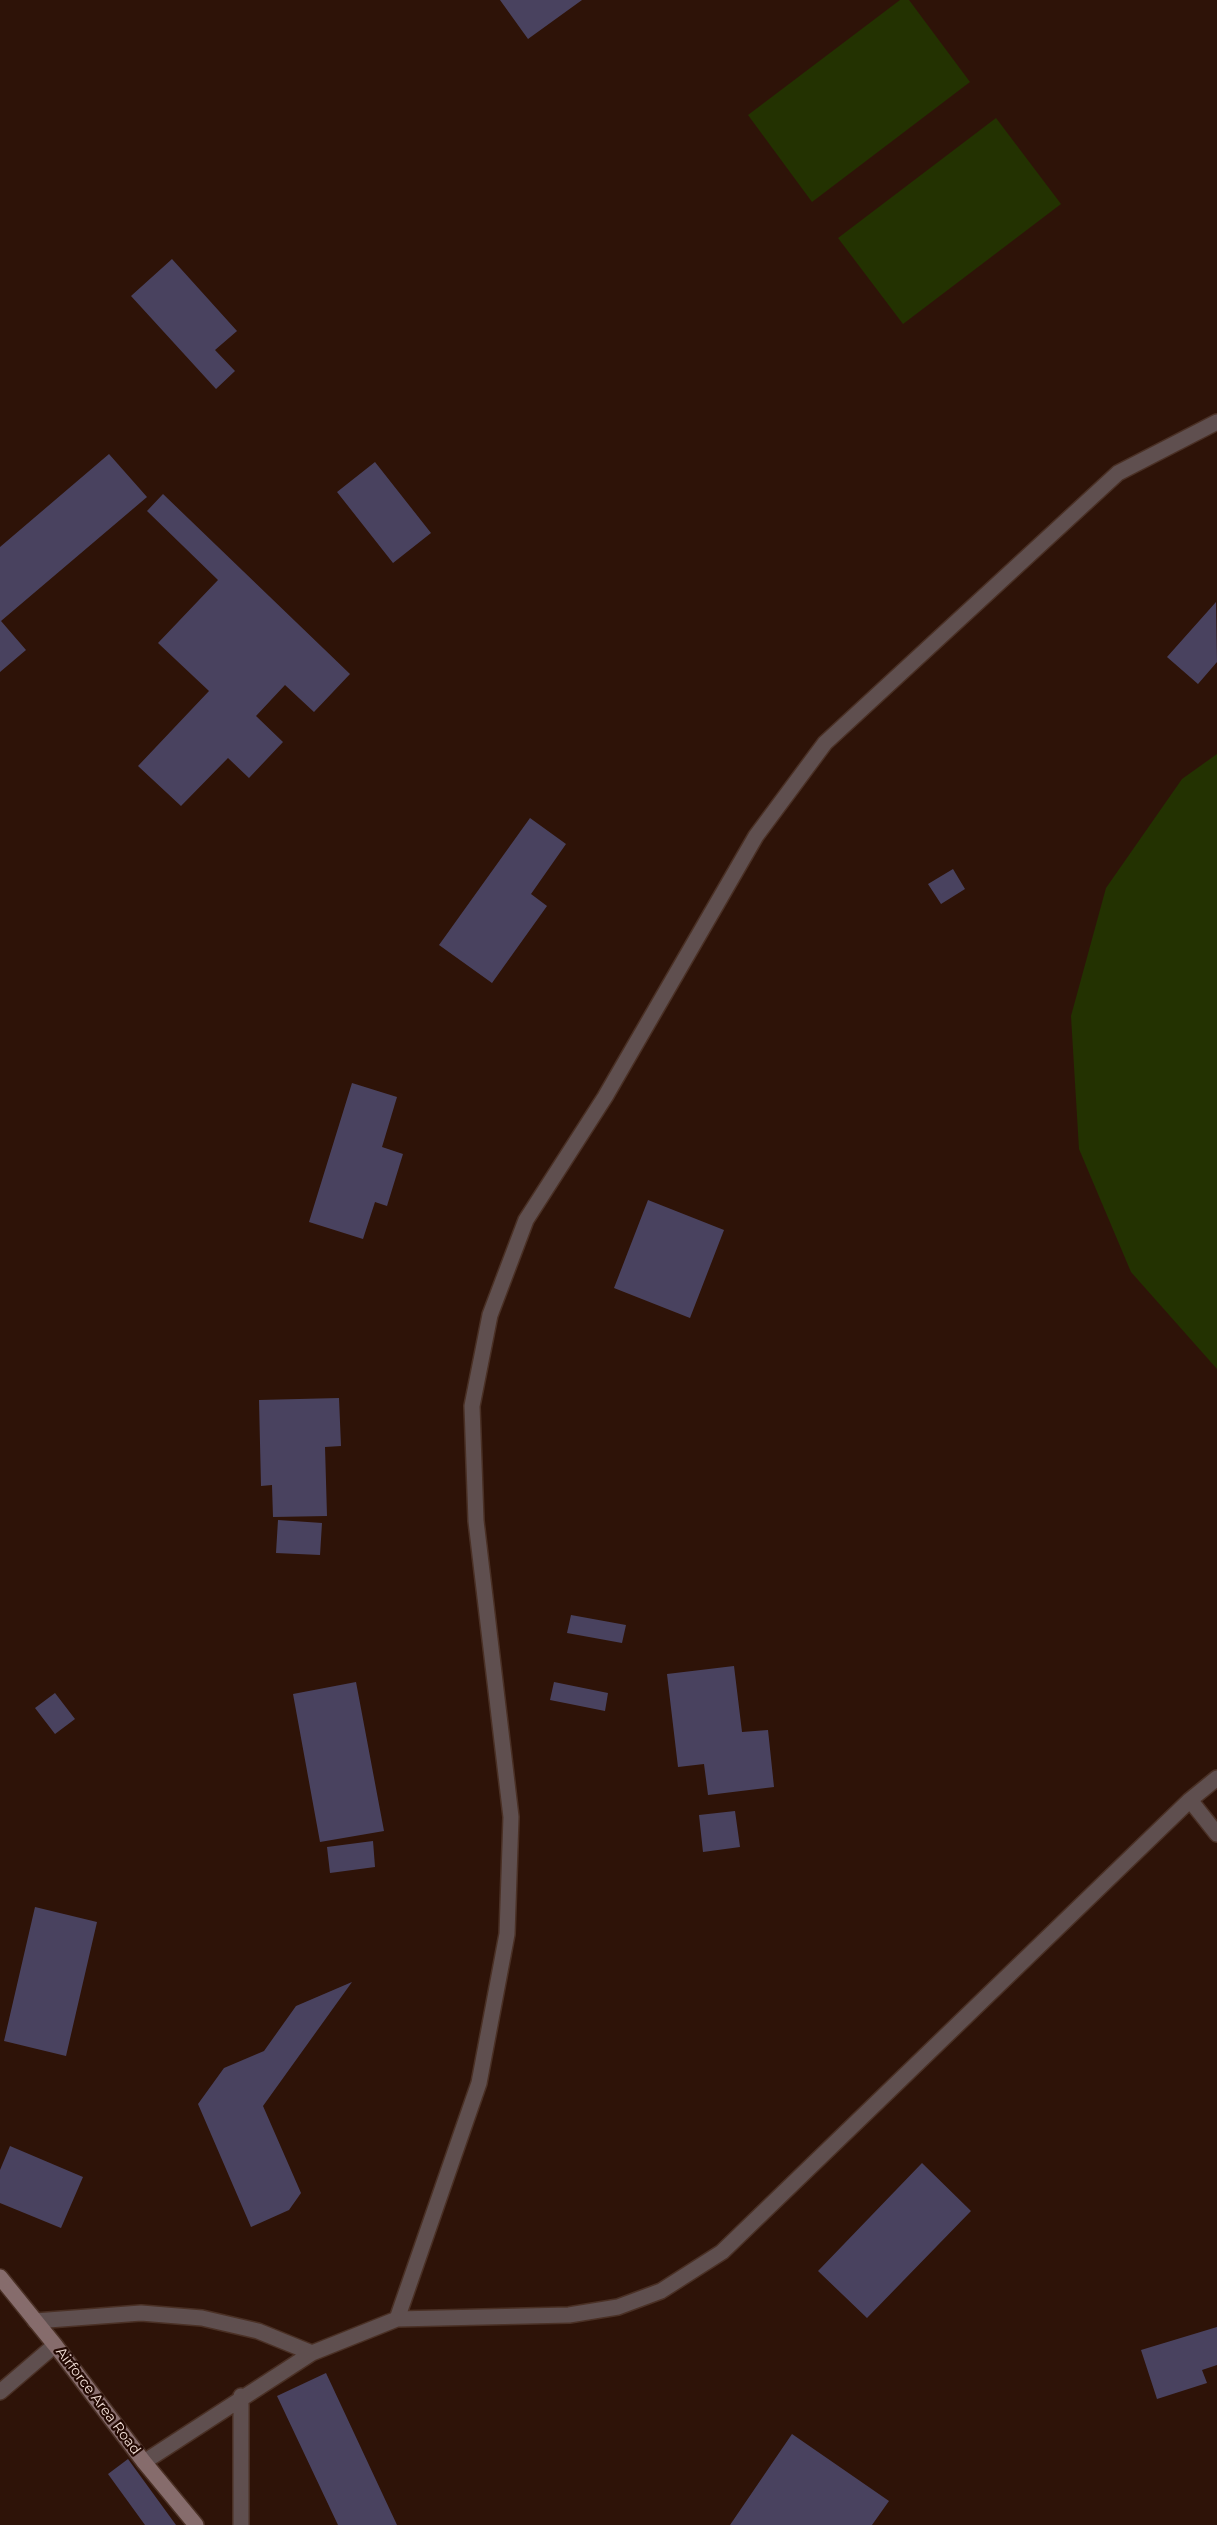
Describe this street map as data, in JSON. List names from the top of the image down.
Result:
{
  "streets": {
    "street": ["Airforce Area Road"]
  }
}
